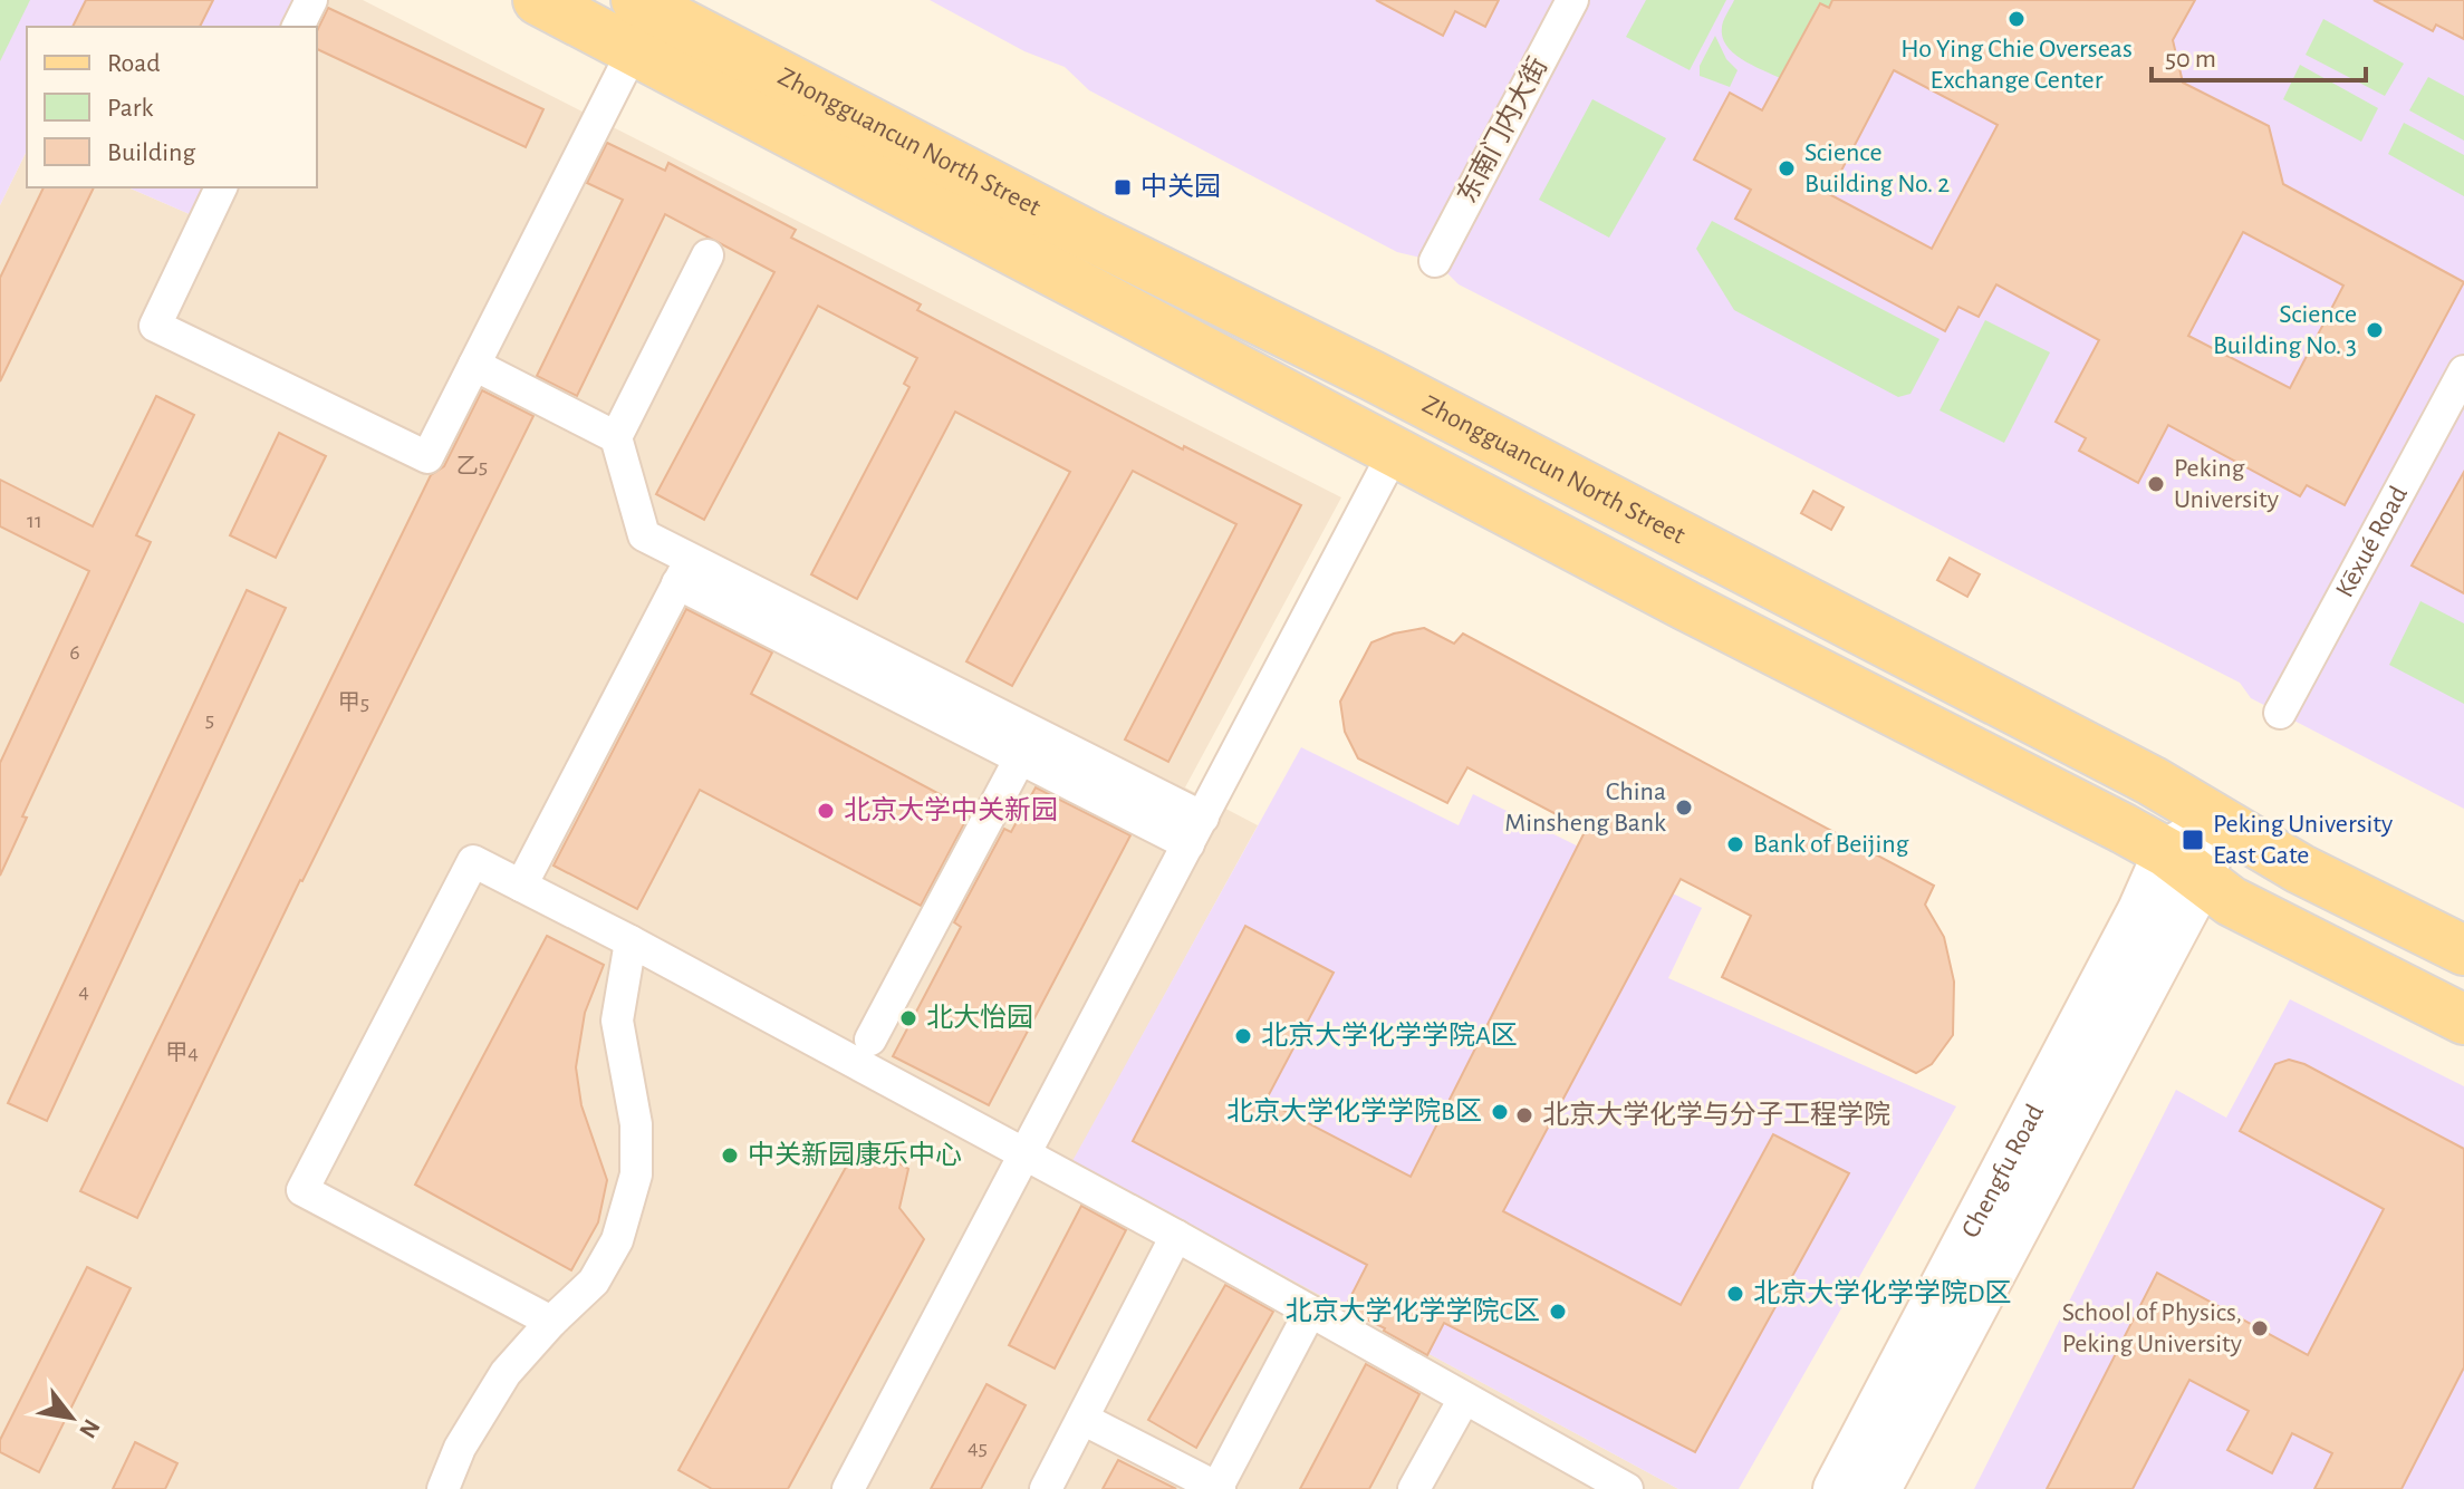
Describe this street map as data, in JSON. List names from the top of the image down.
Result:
{
  "streets": {
    "main road": ["Zhongguancun North Street", "Chengfu Road"],
    "street": ["东南门内大街", "Kēxué Road"]
  },
  "crossings": [
    ["Zhongguancun North Street", "Chengfu Road"]
  ],
  "places": {
    "other": [
      "Ho Ying Chie Overseas Exchange Center",
      "Science Building No. 2",
      "Science Building No. 3",
      "Peking University",
      "China Minsheng Bank",
      "北京大学中关新园",
      "Bank of Beijing",
      "北大怡园",
      "北京大学化学学院A区",
      "北京大学化学学院B区",
      "北京大学化学与分子工程学院",
      "中关新园康乐中心",
      "北京大学化学学院D区",
      "北京大学化学学院C区",
      "School of Physics, Peking University"
    ],
    "transit": ["中关园", "Peking University East Gate"]
  },
  "house_numbers": [
    "乙5",
    "11",
    "6",
    "甲5",
    "5",
    "4",
    "甲4",
    "45"
  ],
  "legend": ["Road", "Park", "Building"],
  "scale_bar": "50 m",
  "north": "bottom right"
}
